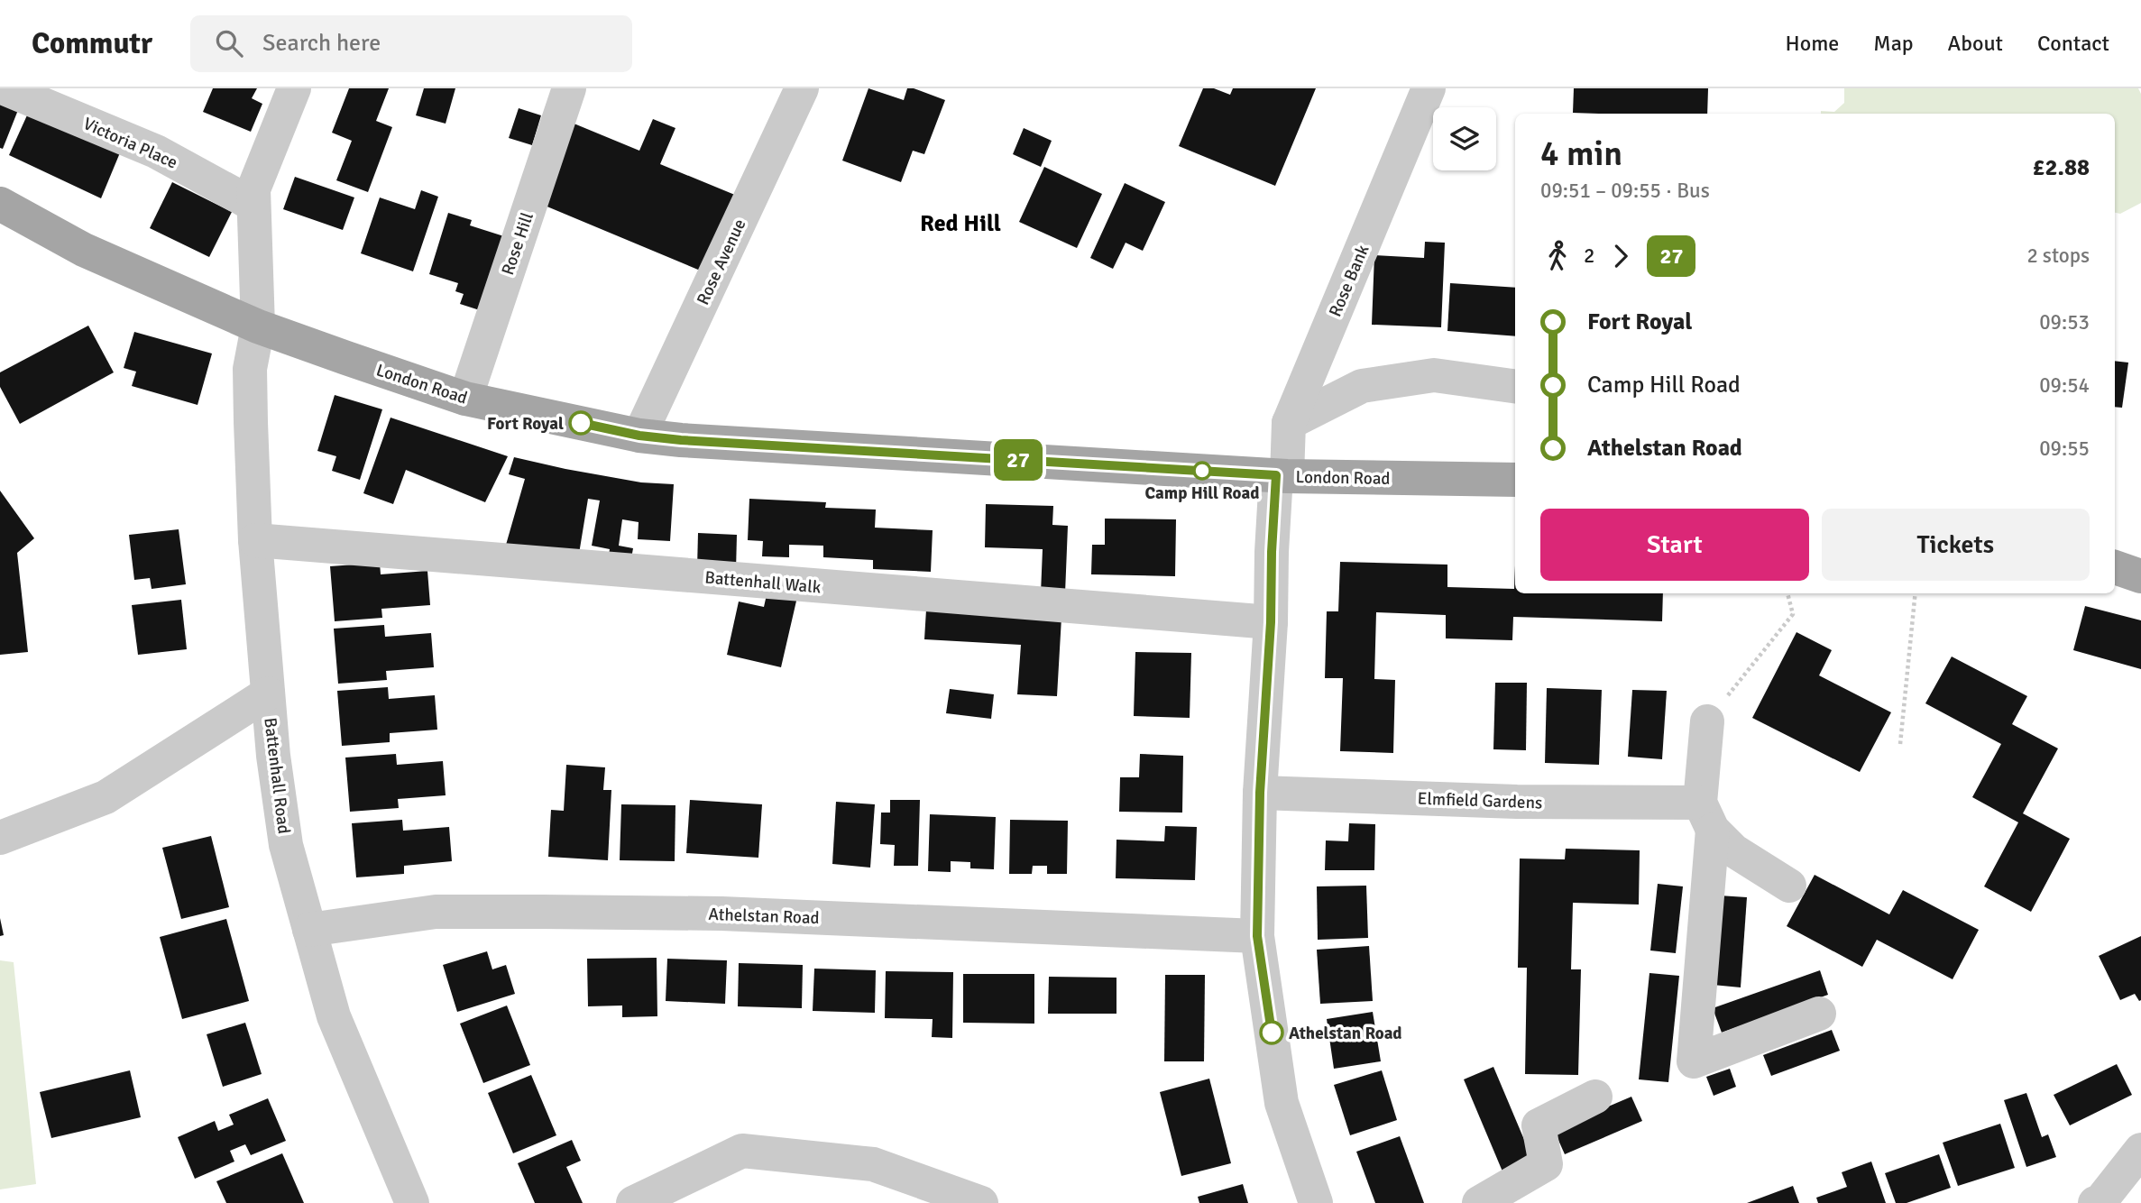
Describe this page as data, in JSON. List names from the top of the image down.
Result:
{
  "streets": {
    "main road": ["London Road"],
    "street": [
      "Victoria Place",
      "Rose Hill",
      "Rose Avenue",
      "Rose Bank",
      "Battenhall Walk",
      "Battenhall Road",
      "Elmfield Gardens",
      "Athelstan Road"
    ]
  },
  "crossings": [
    ["Rose Hill", "London Road"],
    ["Rose Avenue", "London Road"],
    ["Rose Bank", "London Road"],
    ["London Road", "Battenhall Road"],
    ["Battenhall Walk", "Battenhall Road"],
    ["Battenhall Road", "Athelstan Road"]
  ],
  "districts": ["Red Hill"],
  "places": ["Fort Royal", "Camp Hill Road", "Athelstan Road"],
  "lines": ["bus line 27"],
  "page": {
    "header": "Commutr",
    "search": "Search here",
    "nav": [
      "Home",
      "Map",
      "About",
      "Contact"
    ],
    "on_map": "27",
    "heading": ["4 min", "09:51 – 09:55 · Bus", "£2.88"],
    "legs": ["2", "27", "2 stops"],
    "list": [
      {
        "name": "Fort Royal",
        "value": "09:53"
      },
      {
        "name": "Camp Hill Road",
        "value": "09:54"
      },
      {
        "name": "Athelstan Road",
        "value": "09:55"
      }
    ],
    "buttons": ["Start", "Tickets"]
  }
}
